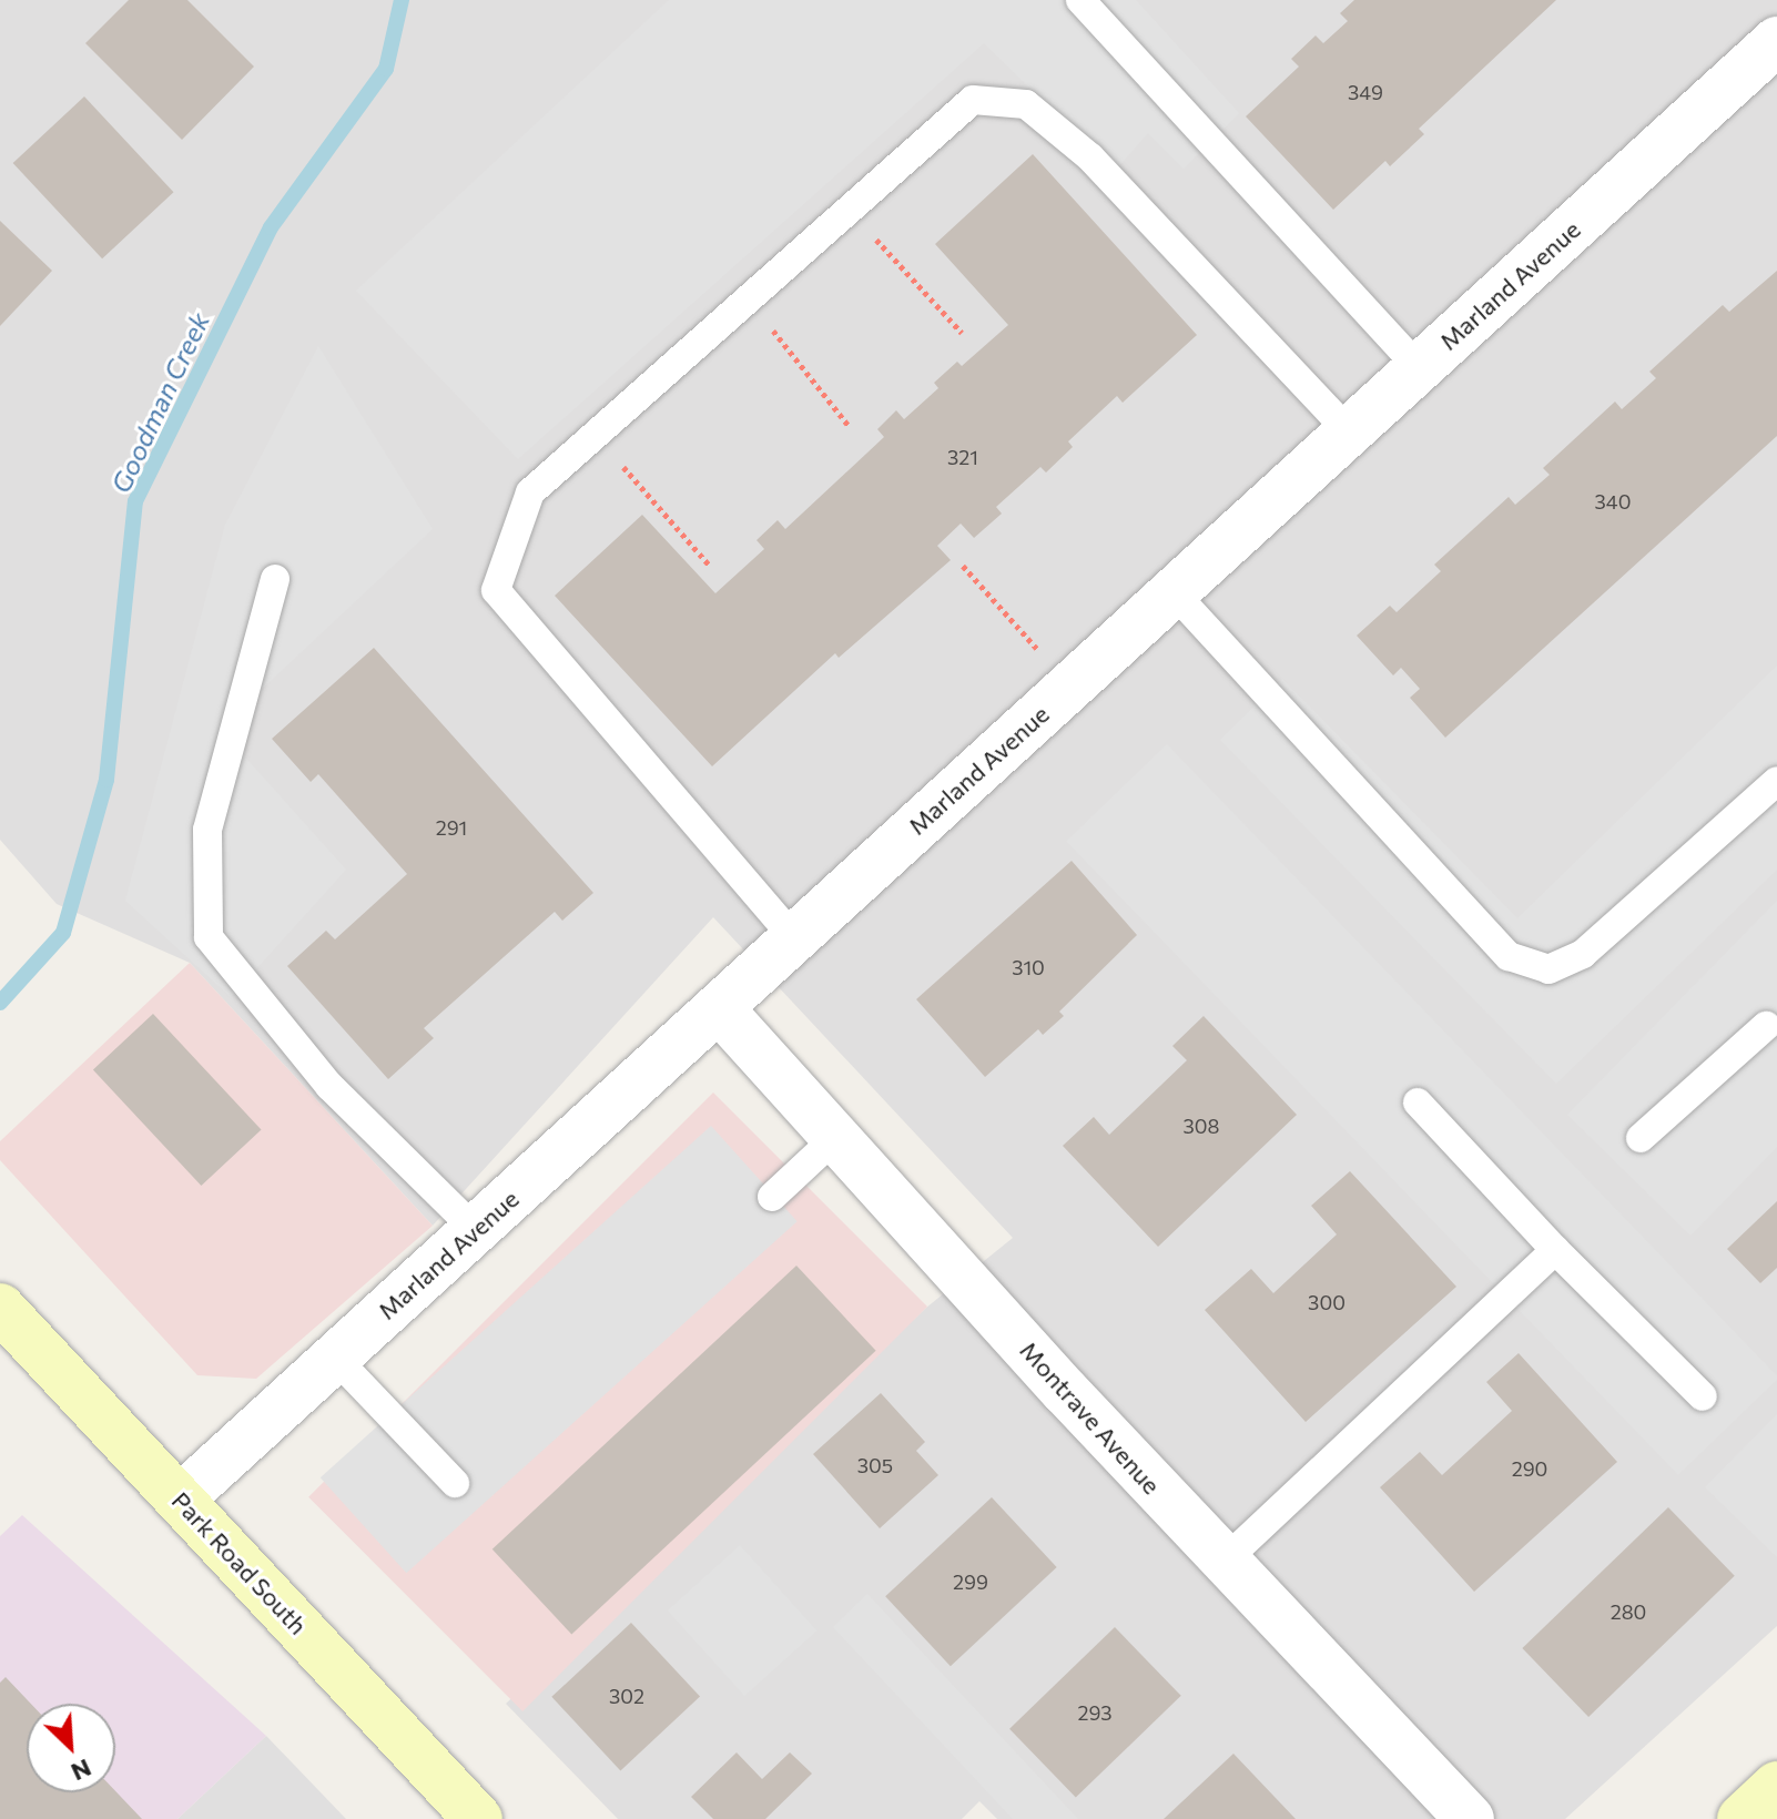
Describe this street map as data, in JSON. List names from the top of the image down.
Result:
{
  "streets": {
    "main road": ["Park Road South"],
    "street": ["Marland Avenue", "Montrave Avenue"]
  },
  "crossings": [
    ["Marland Avenue", "Montrave Avenue"],
    ["Marland Avenue", "Park Road South"]
  ],
  "water": ["Goodman Creek"],
  "house_numbers": [
    "349",
    "321",
    "340",
    "291",
    "310",
    "308",
    "300",
    "305",
    "290",
    "299",
    "280",
    "302",
    "293"
  ],
  "north": "bottom right"
}
